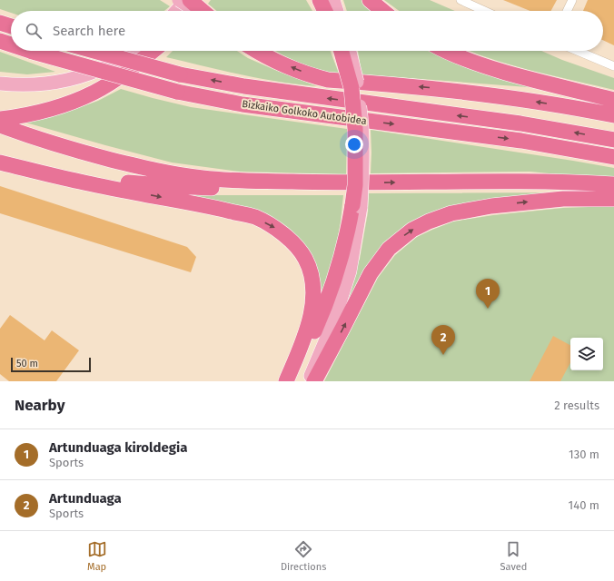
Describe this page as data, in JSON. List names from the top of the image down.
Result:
{
  "streets": {
    "highway": ["Bizkaiko Golkoko Autobidea"]
  },
  "scale_bar": "50 m",
  "page": {
    "search": "Search here",
    "pins": ["1", "2"],
    "scale": "50 m",
    "heading": ["Nearby", "2 results"],
    "list": [
      {
        "mark": "1",
        "name": "Artunduaga kiroldegia",
        "note": "Sports",
        "value": "130 m"
      },
      {
        "mark": "2",
        "name": "Artunduaga",
        "note": "Sports",
        "value": "140 m"
      }
    ],
    "nav": ["Map", "Directions", "Saved"]
  }
}
